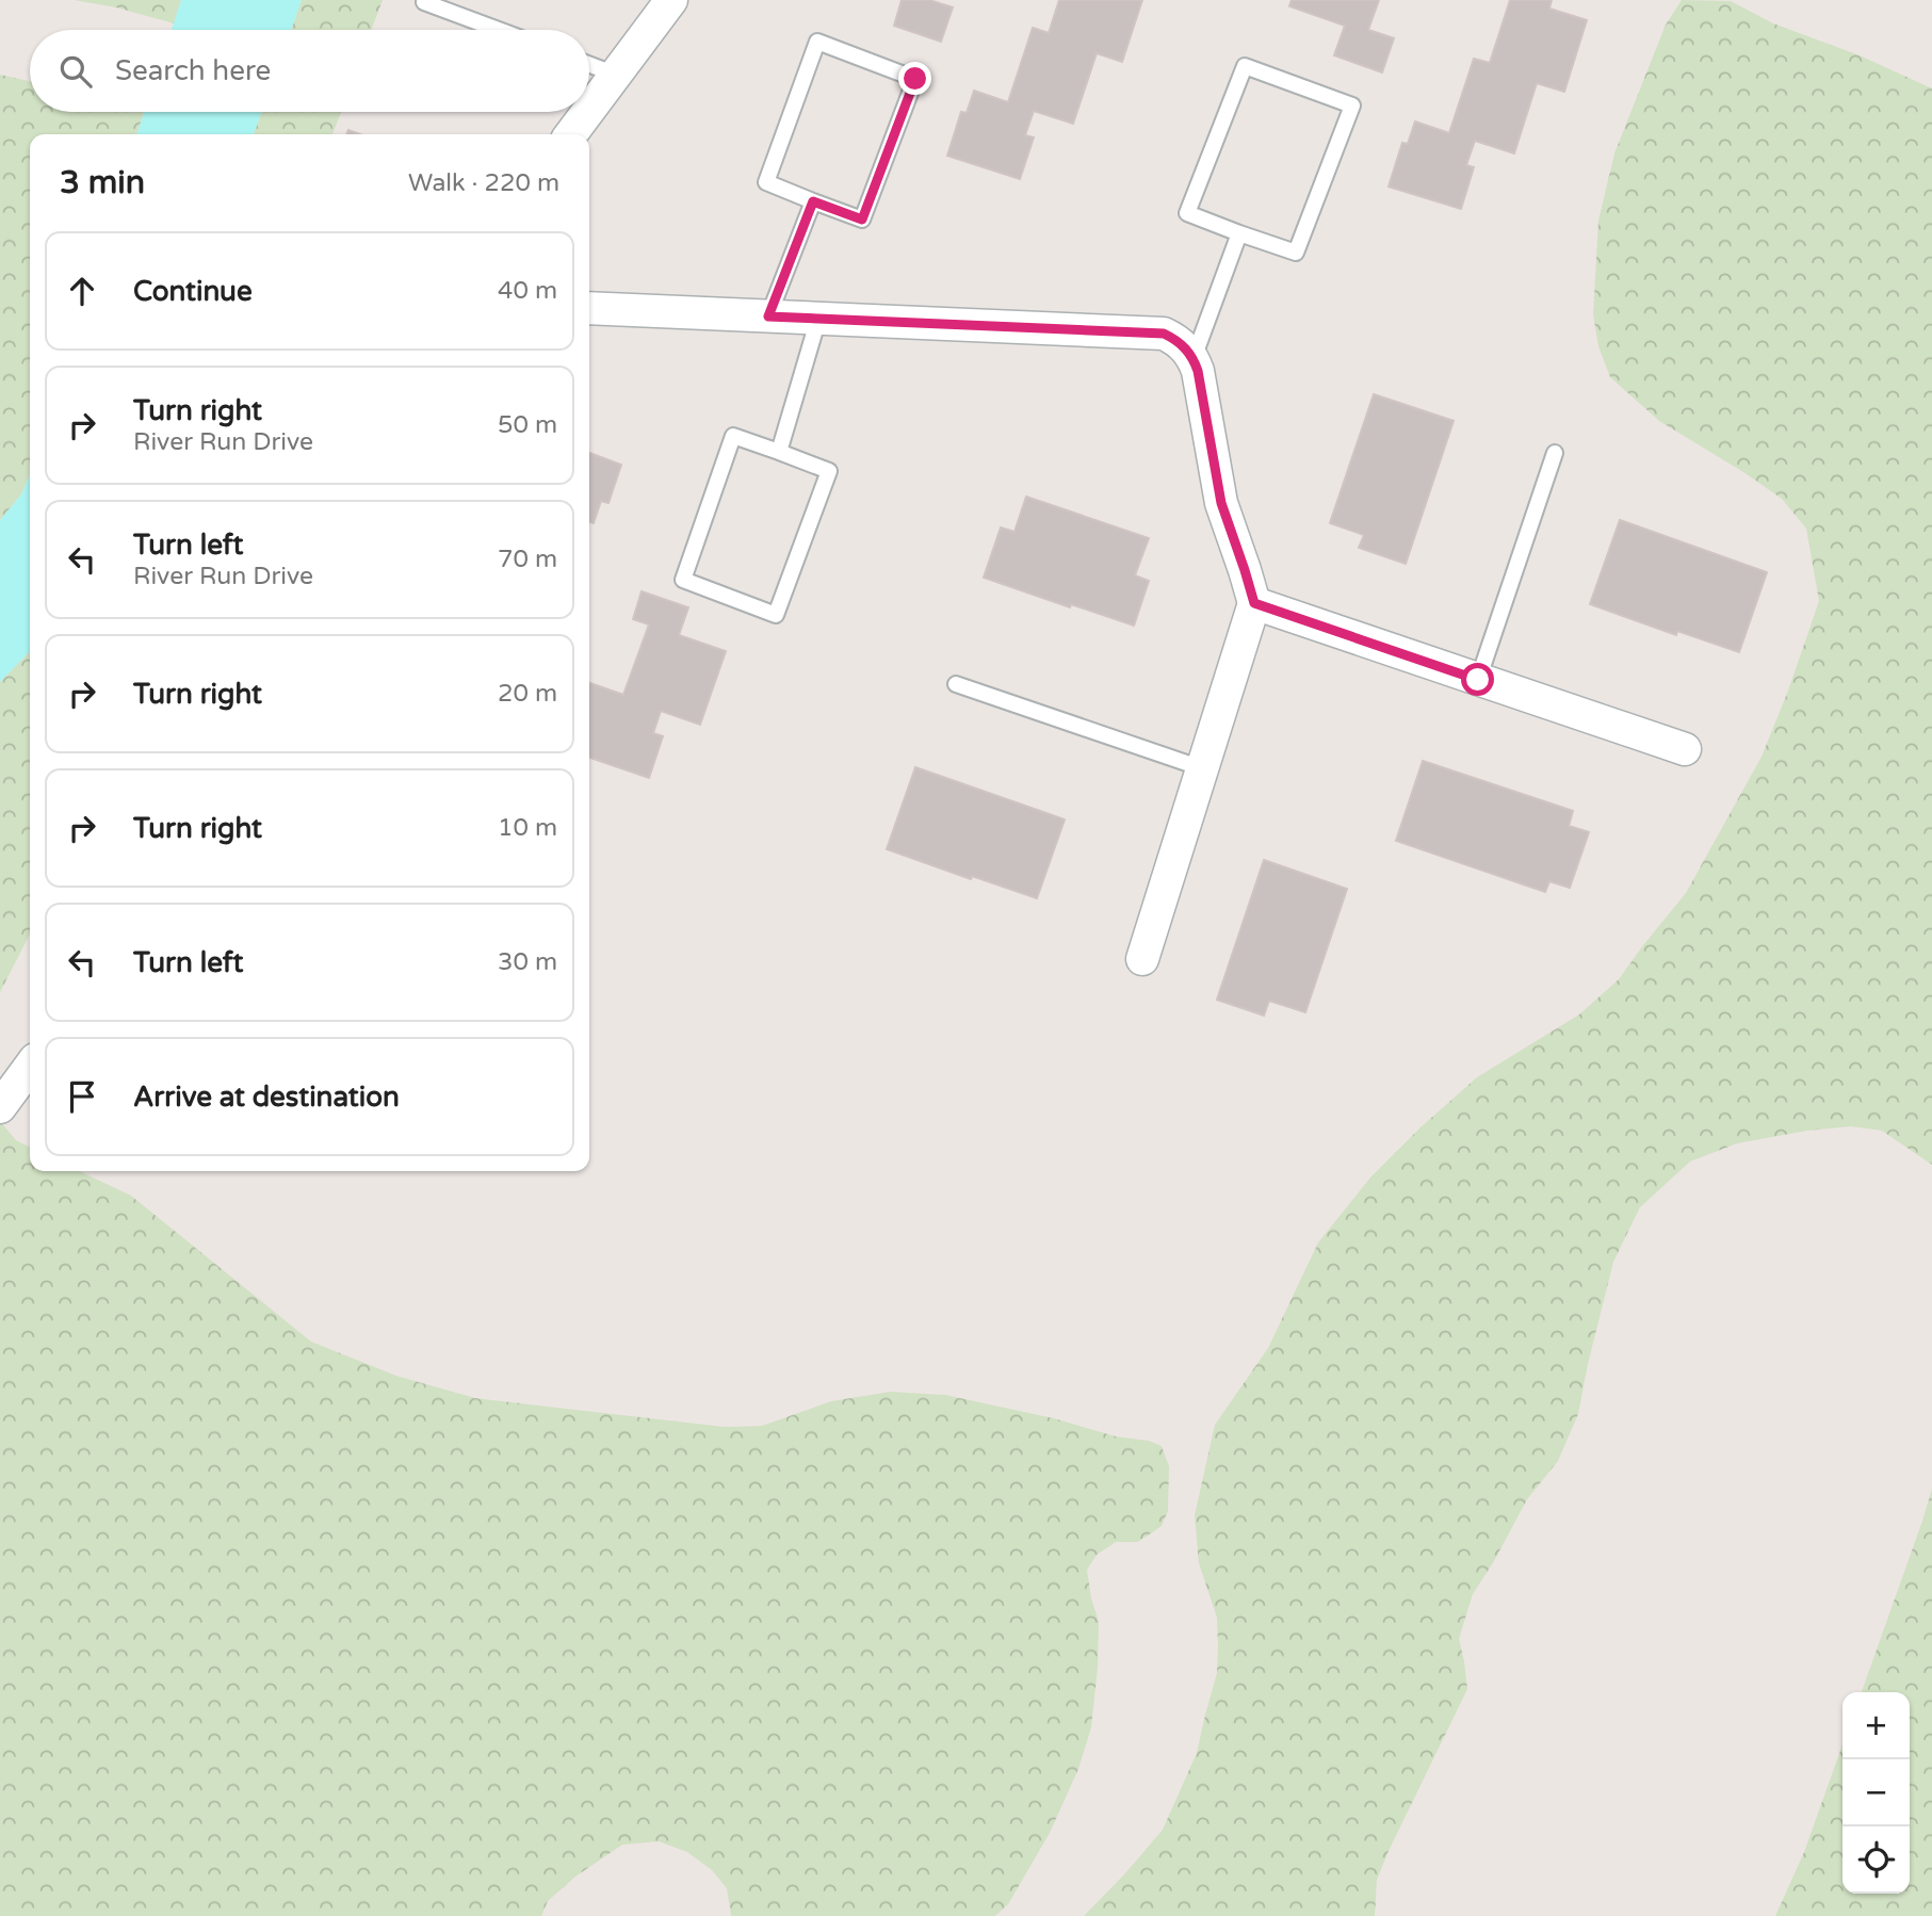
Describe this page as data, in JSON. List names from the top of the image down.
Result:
{
  "page": {
    "search": "Search here",
    "heading": ["3 min", "Walk · 220 m"],
    "list": [
      ["Continue", "40 m"],
      ["Turn right", "River Run Drive", "50 m"],
      ["Turn left", "River Run Drive", "70 m"],
      ["Turn right", "20 m"],
      ["Turn right", "10 m"],
      ["Turn left", "30 m"],
      "Arrive at destination"
    ],
    "map_buttons": ["+", "−"]
  }
}
